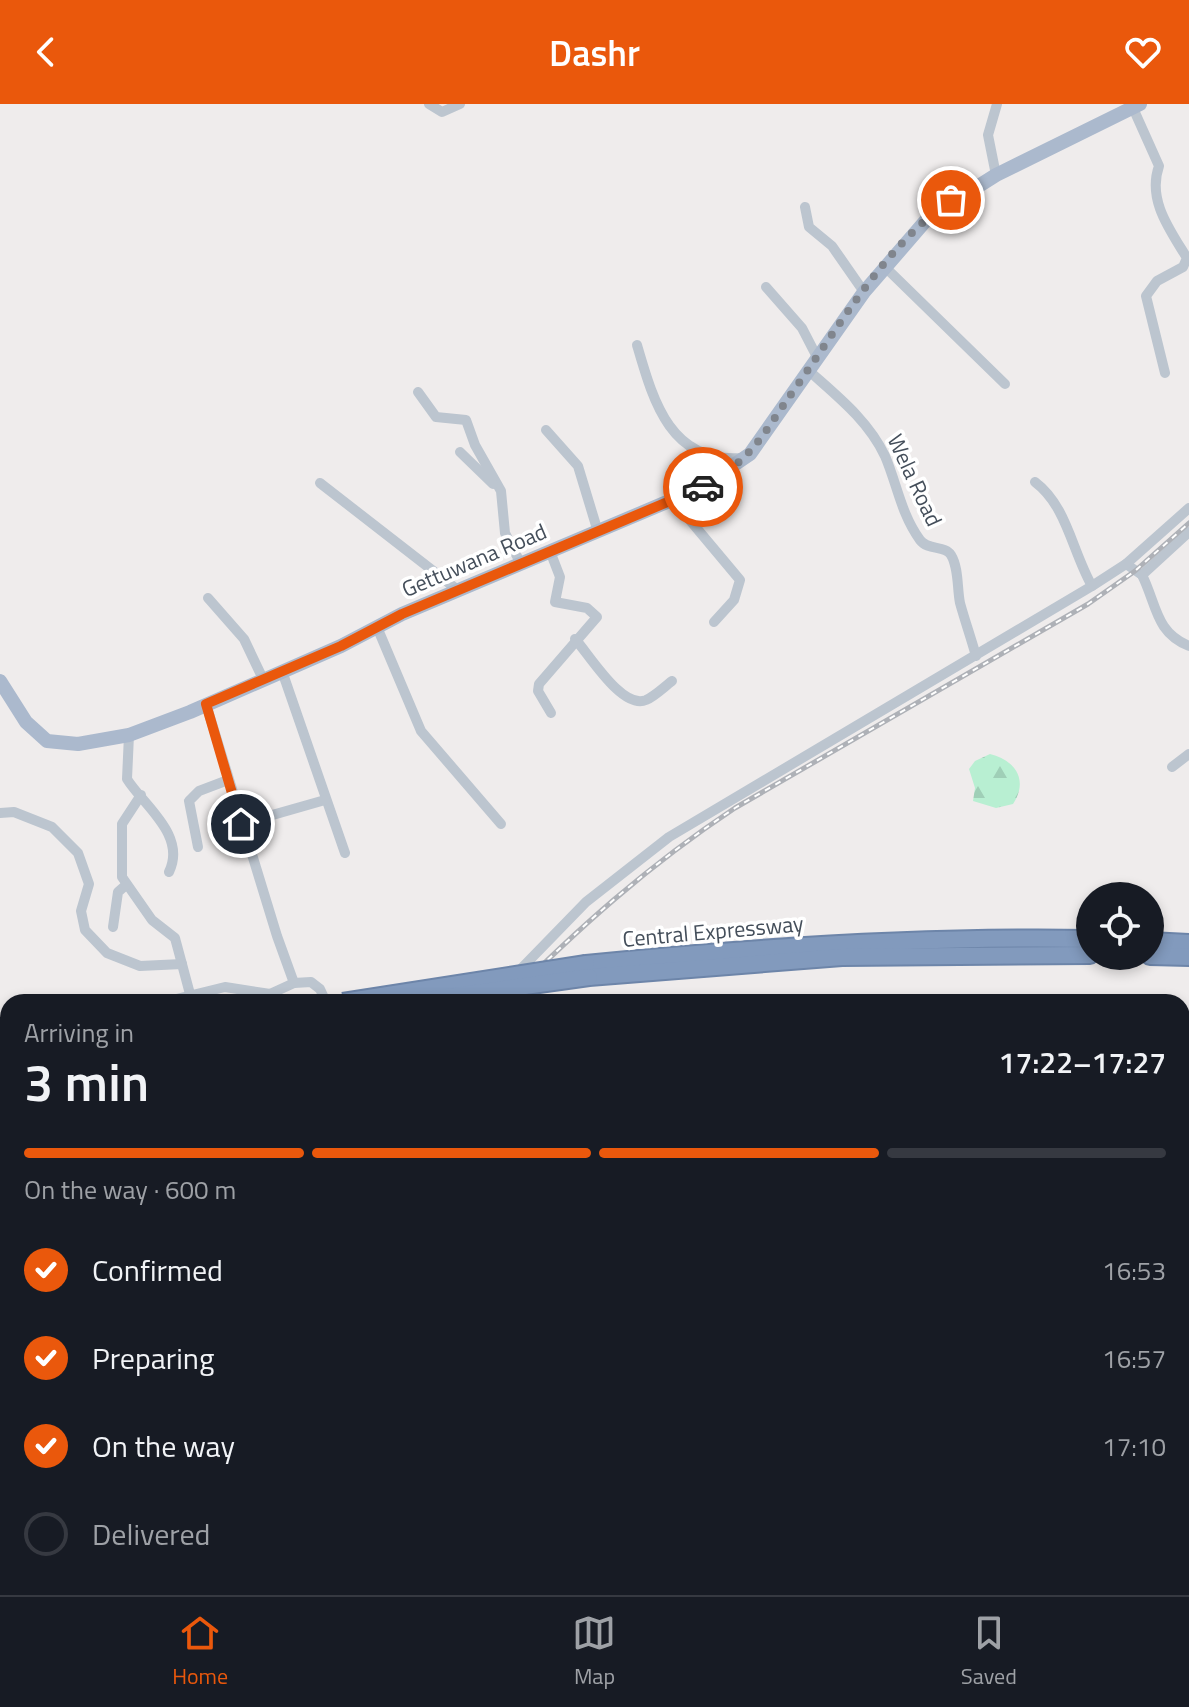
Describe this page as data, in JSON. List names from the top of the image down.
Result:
{
  "streets": {
    "highway": ["Central Expressway"],
    "main road": ["Gettuwana Road"],
    "street": ["Wela Road"]
  },
  "crossings": [
    ["Wela Road", "Gettuwana Road"]
  ],
  "page": {
    "header": "Dashr",
    "heading": ["3 min", "Arriving in", "17:22–17:27"],
    "bar": "On the way · 600 m",
    "list": [
      ["Confirmed", "16:53"],
      ["Preparing", "16:57"],
      ["On the way", "17:10"],
      "Delivered"
    ],
    "tabs": ["Home", "Map", "Saved"]
  }
}
